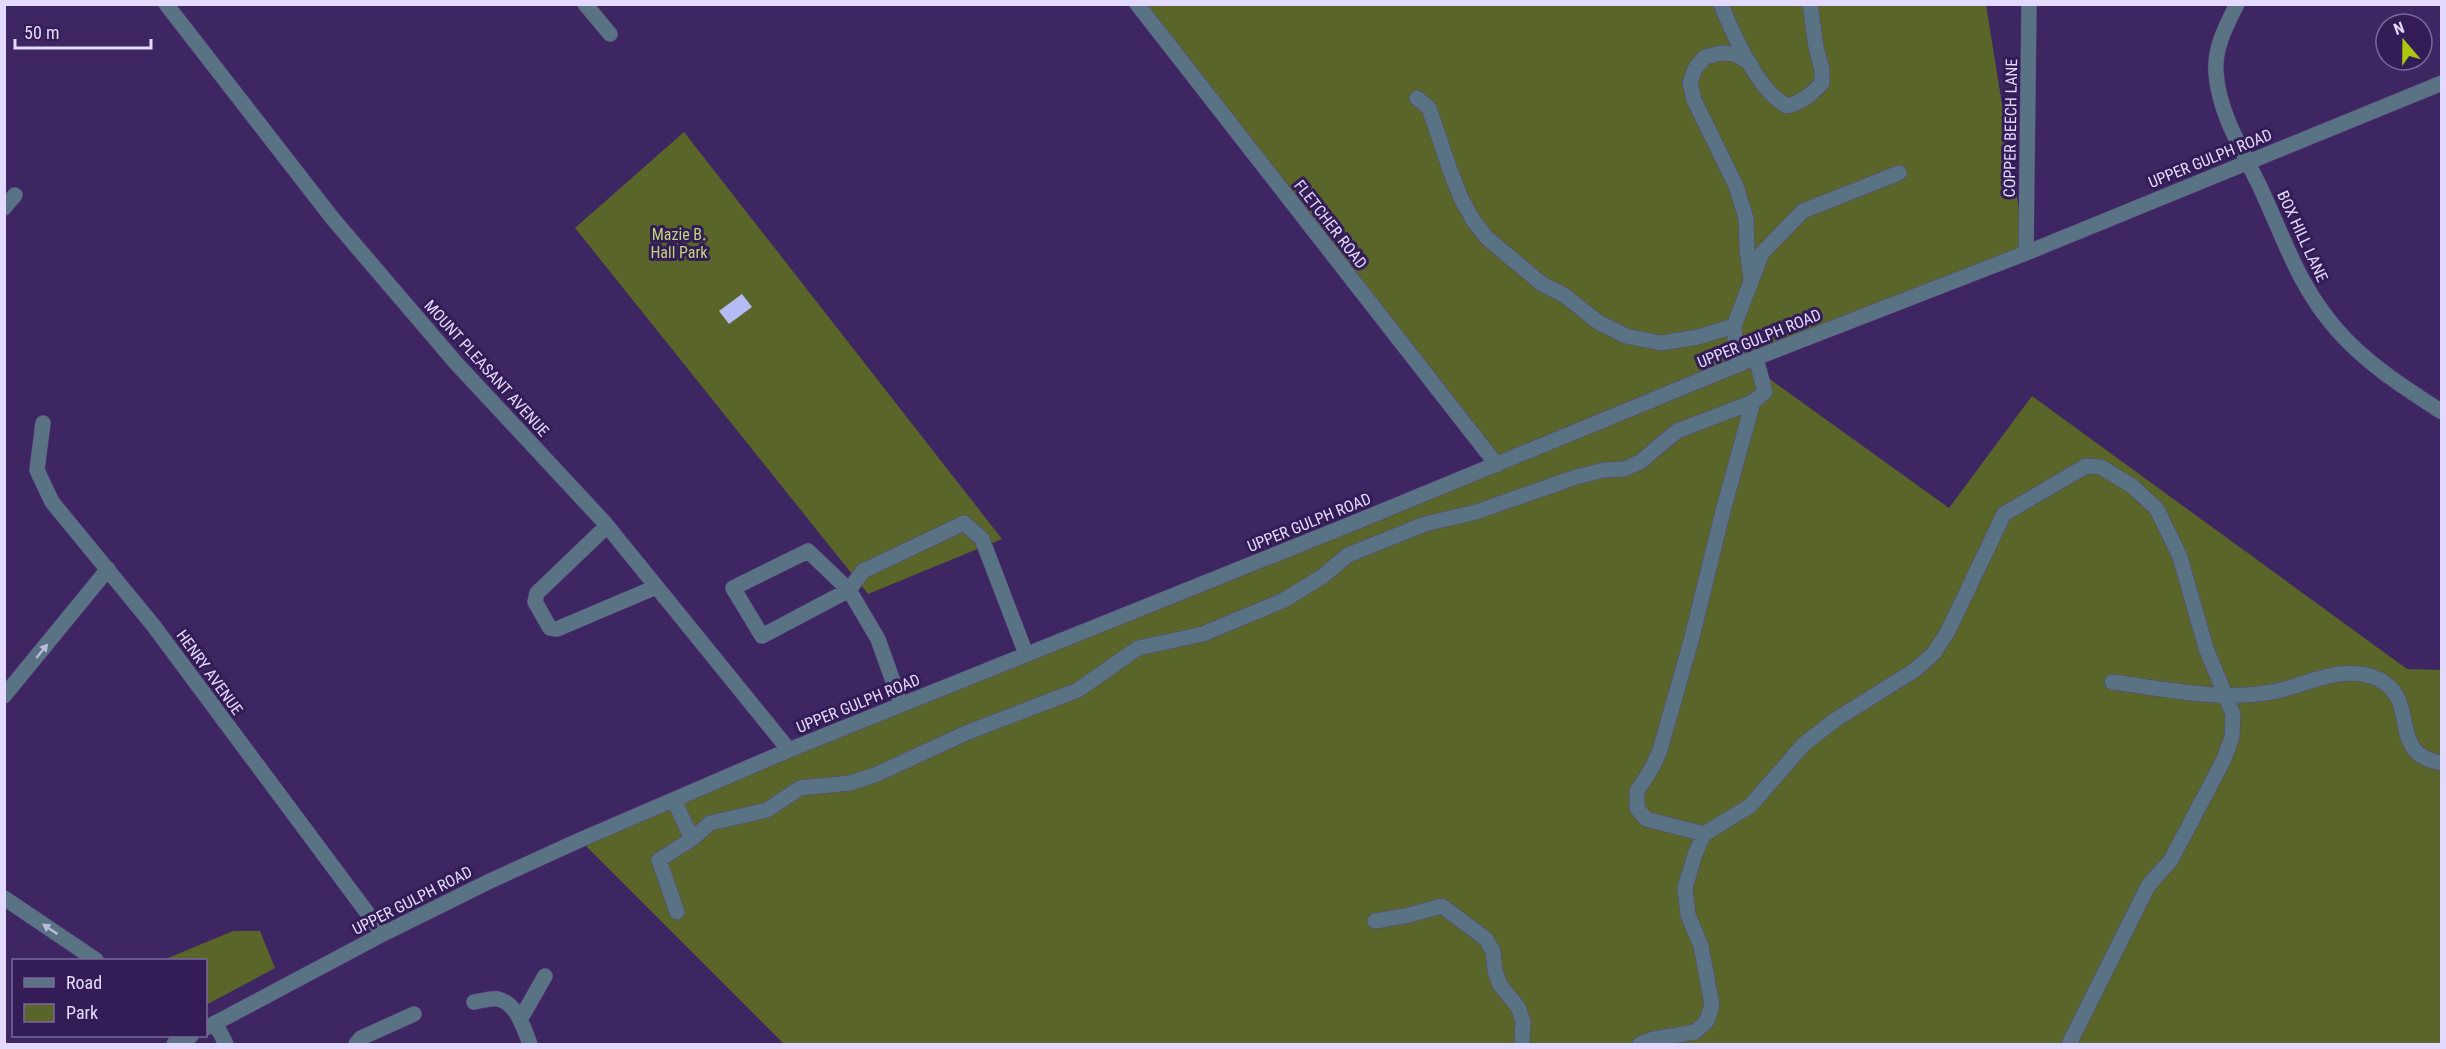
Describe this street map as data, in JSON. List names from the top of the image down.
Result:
{
  "streets": {
    "street": [
      "COPPER BEECH LANE",
      "UPPER GULPH ROAD",
      "FLETCHER ROAD",
      "BOX HILL LANE",
      "MOUNT PLEASANT AVENUE",
      "HENRY AVENUE"
    ]
  },
  "crossings": [
    ["COPPER BEECH LANE", "UPPER GULPH ROAD"],
    ["UPPER GULPH ROAD", "FLETCHER ROAD"],
    ["UPPER GULPH ROAD", "BOX HILL LANE"],
    ["UPPER GULPH ROAD", "MOUNT PLEASANT AVENUE"],
    ["UPPER GULPH ROAD", "HENRY AVENUE"]
  ],
  "parks": ["Mazie B. Hall Park"],
  "legend": ["Road", "Park"],
  "scale_bar": "50 m",
  "north": "top"
}
